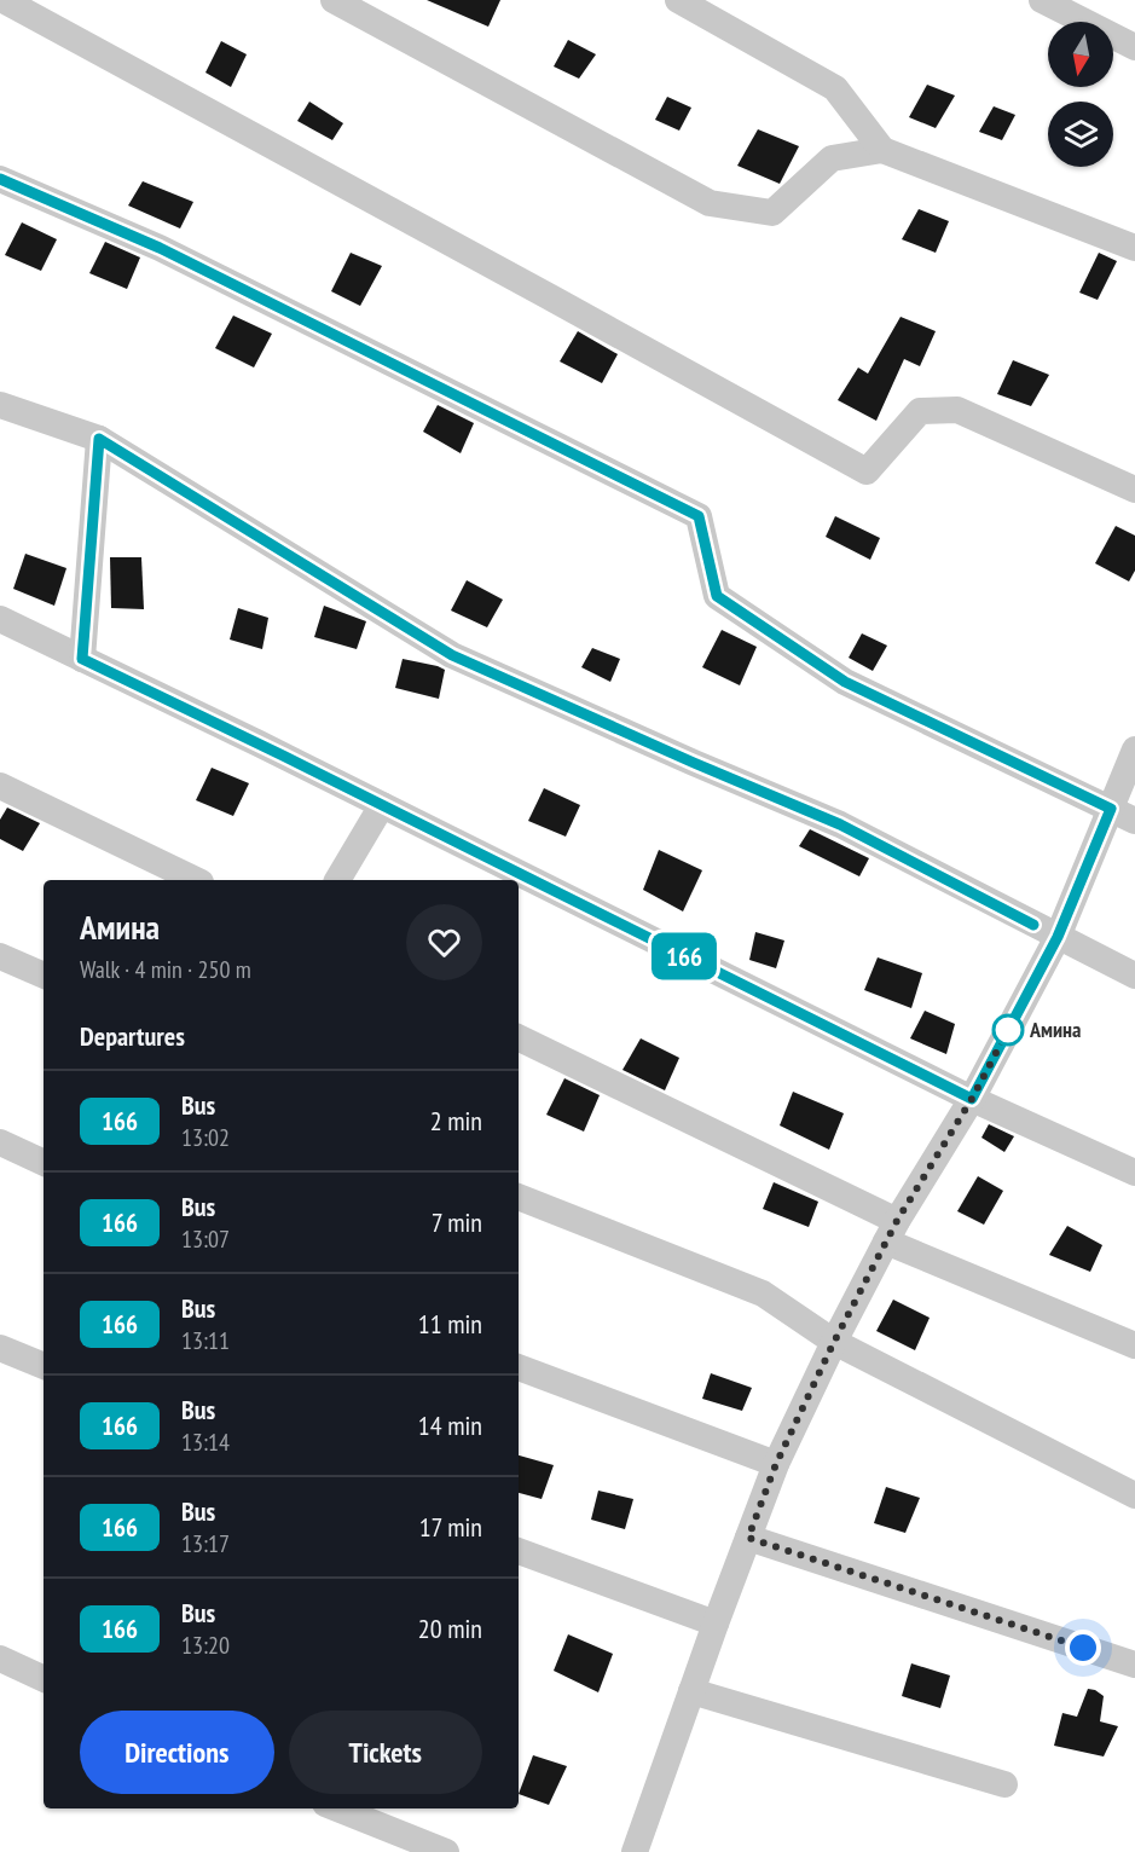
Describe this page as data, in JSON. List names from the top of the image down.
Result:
{
  "places": ["Амина"],
  "lines": ["bus line 166"],
  "north": "bottom",
  "page": {
    "on_map": "166",
    "heading": [
      ["Амина", "Walk · 4 min · 250 m"],
      "Departures"
    ],
    "list": [
      {
        "mark": "166",
        "name": "Bus",
        "note": "13:02",
        "value": "2 min"
      },
      {
        "mark": "166",
        "name": "Bus",
        "note": "13:07",
        "value": "7 min"
      },
      {
        "mark": "166",
        "name": "Bus",
        "note": "13:11",
        "value": "11 min"
      },
      {
        "mark": "166",
        "name": "Bus",
        "note": "13:14",
        "value": "14 min"
      },
      {
        "mark": "166",
        "name": "Bus",
        "note": "13:17",
        "value": "17 min"
      },
      {
        "mark": "166",
        "name": "Bus",
        "note": "13:20",
        "value": "20 min"
      }
    ],
    "buttons": ["Directions", "Tickets"]
  }
}
